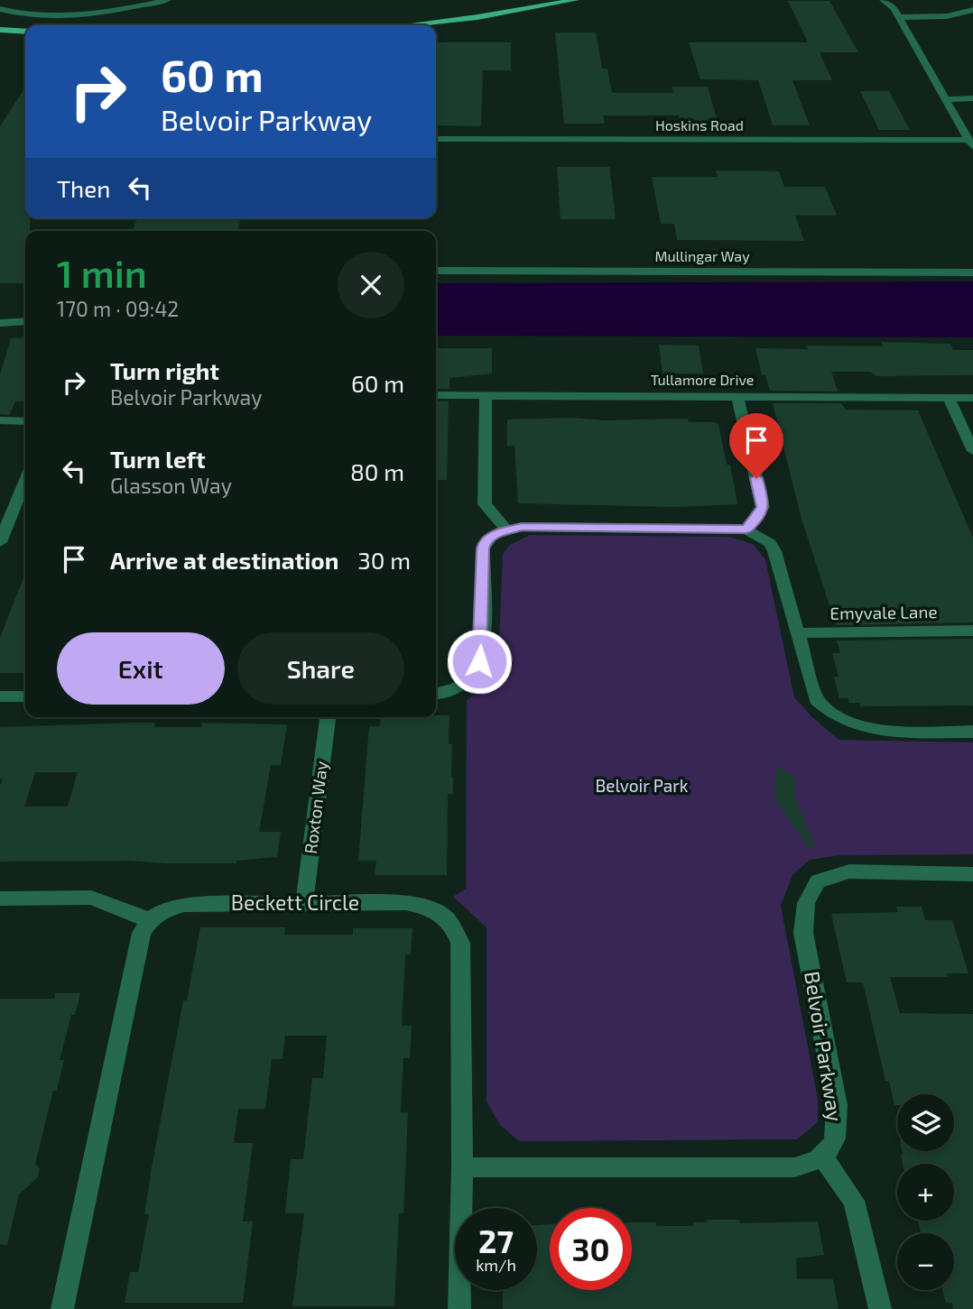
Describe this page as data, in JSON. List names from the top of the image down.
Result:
{
  "streets": {
    "street": [
      "Hoskins Road",
      "Mullingar Way",
      "Tullamore Drive",
      "Emyvale Lane",
      "Roxton Way",
      "Beckett Circle",
      "Belvoir Parkway"
    ]
  },
  "crossings": [
    ["Roxton Way", "Beckett Circle"]
  ],
  "parks": ["Belvoir Park"],
  "page": {
    "turn": ["60 m", "Belvoir Parkway"],
    "then": "Then",
    "heading": ["1 min", "170 m · 09:42"],
    "list": [
      {
        "name": "Turn right",
        "note": "Belvoir Parkway",
        "value": "60 m"
      },
      {
        "name": "Turn left",
        "note": "Glasson Way",
        "value": "80 m"
      },
      {
        "name": "Arrive at destination",
        "value": "30 m"
      }
    ],
    "buttons": ["Exit", "Share"],
    "map_buttons": ["+", "−"],
    "speed": "27 km/h",
    "limit": "30"
  }
}
